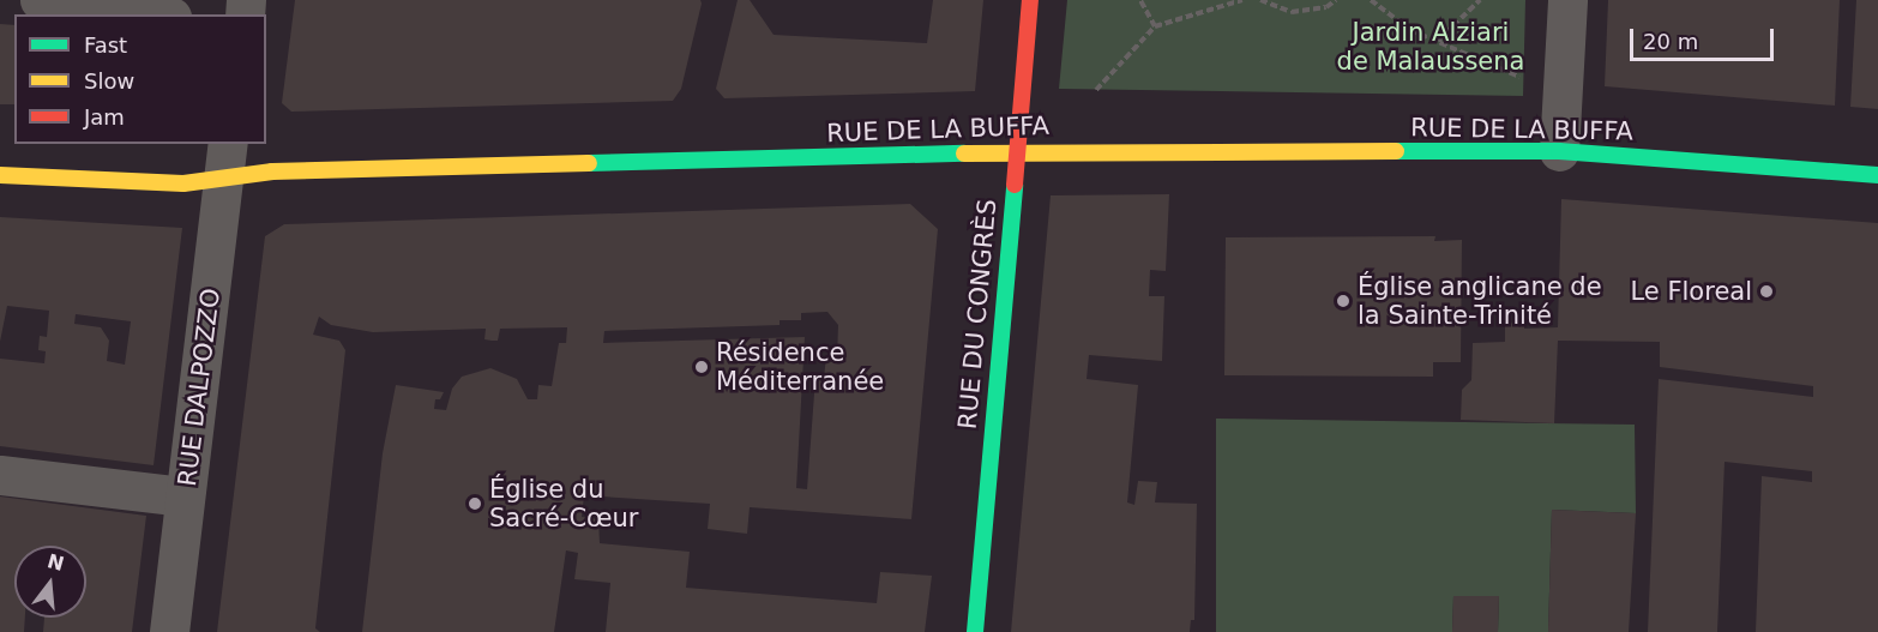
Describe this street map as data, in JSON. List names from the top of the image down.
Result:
{
  "streets": {
    "street": ["RUE DE LA BUFFA", "RUE DU CONGRÈS", "RUE DALPOZZO"]
  },
  "crossings": [
    ["RUE DE LA BUFFA", "RUE DU CONGRÈS"],
    ["RUE DE LA BUFFA", "RUE DALPOZZO"]
  ],
  "parks": ["Jardin Alziari de Malaussena"],
  "places": [
    "Le Floreal",
    "Église anglicane de la Sainte-Trinité",
    "Résidence Méditerranée",
    "Église du Sacré-Cœur"
  ],
  "legend": ["Fast", "Slow", "Jam"],
  "scale_bar": "20 m",
  "north": "top"
}
